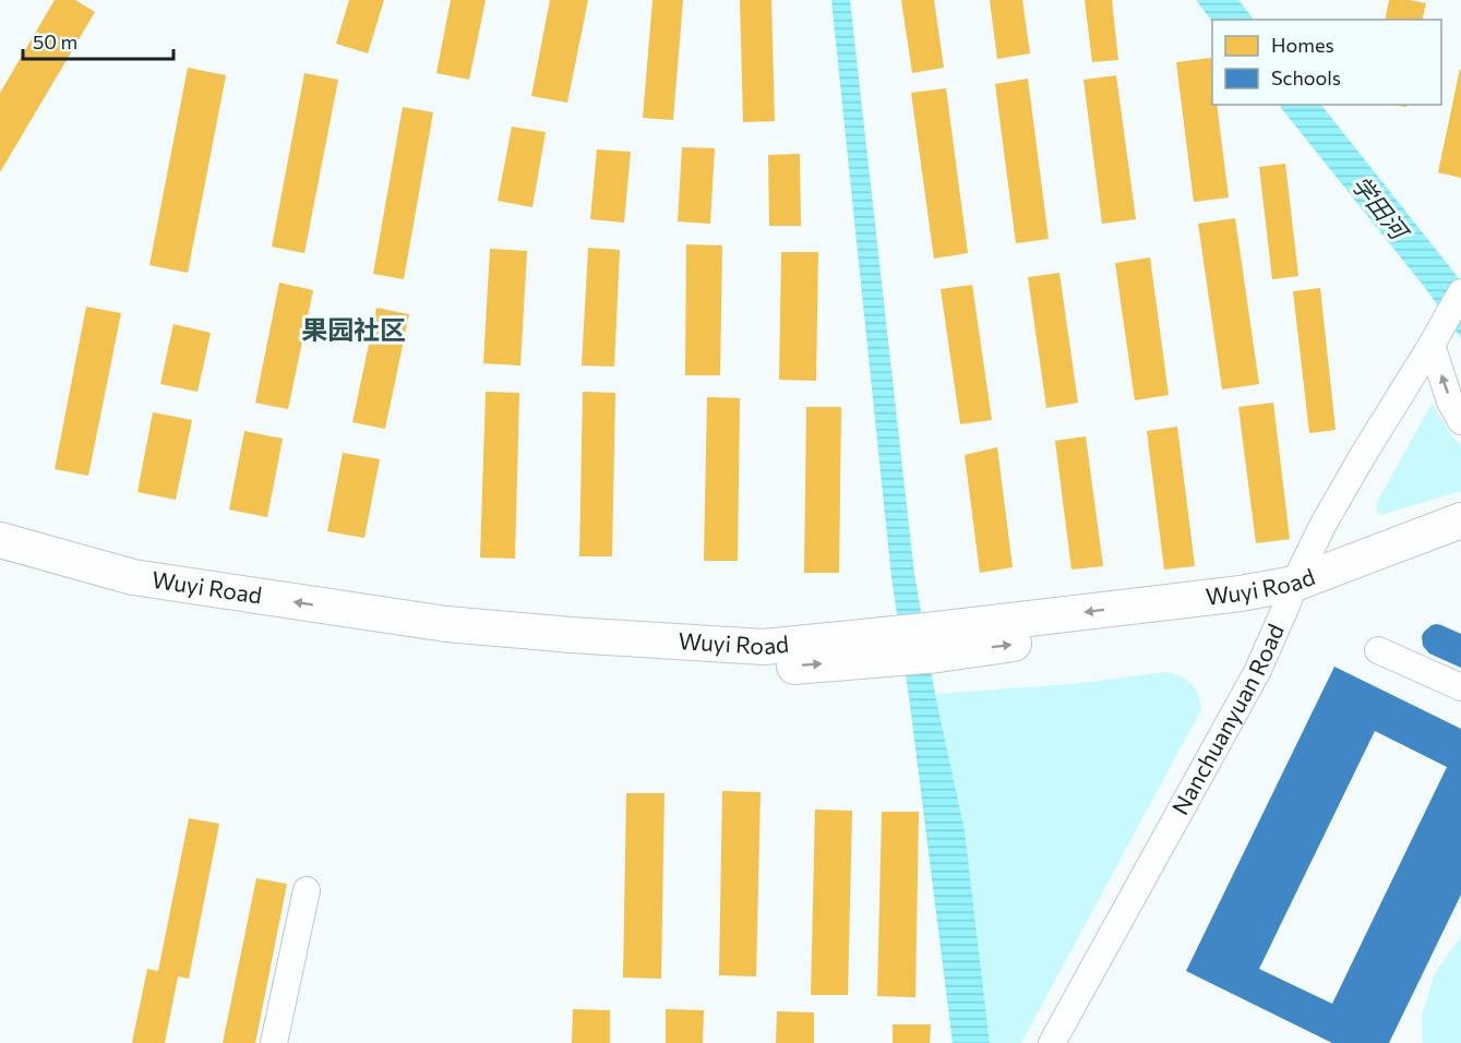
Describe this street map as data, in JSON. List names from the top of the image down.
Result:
{
  "streets": {
    "main road": ["Wuyi Road"],
    "street": ["Nanchuanyuan Road"]
  },
  "crossings": [
    ["Wuyi Road", "Nanchuanyuan Road"]
  ],
  "districts": ["果园社区"],
  "water": ["学田河"],
  "legend": ["Homes", "Schools"],
  "scale_bar": "50 m"
}
